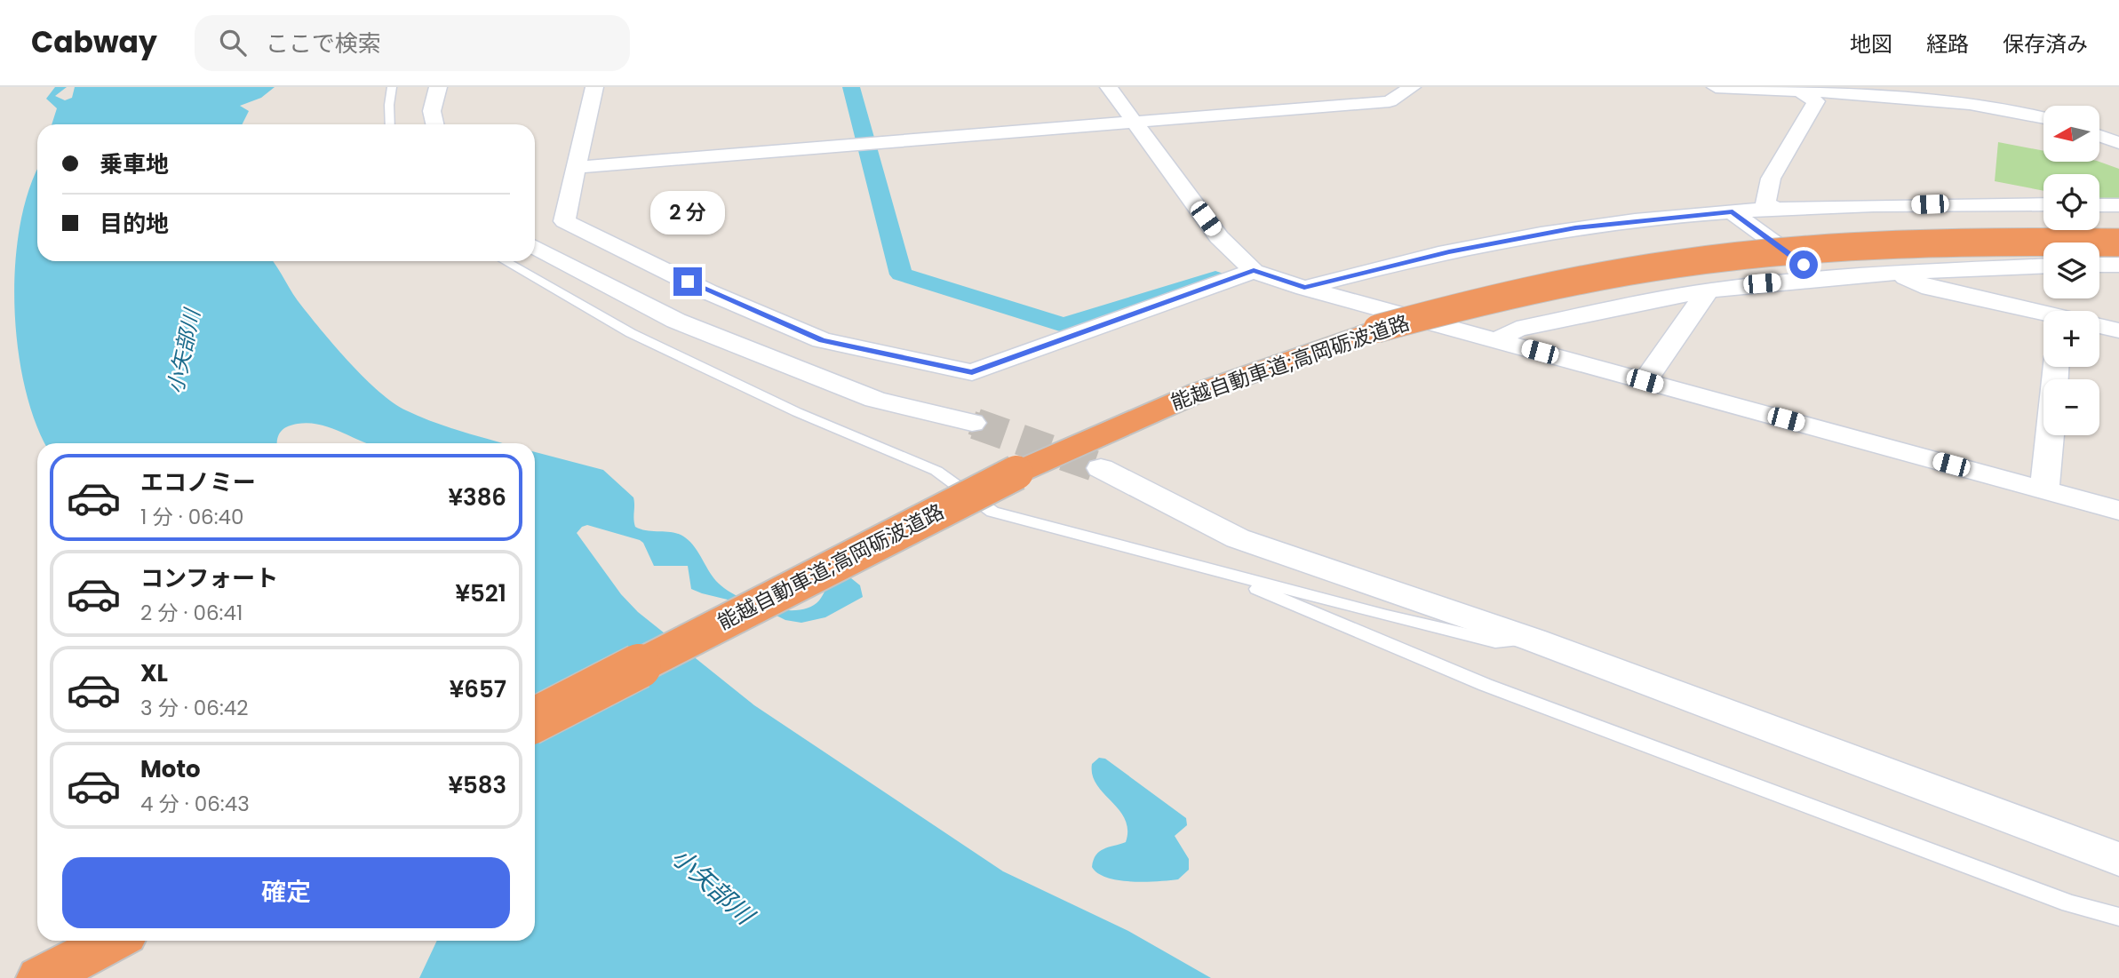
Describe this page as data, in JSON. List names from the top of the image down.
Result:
{
  "streets": {
    "highway": ["能越自動車道;高岡砺波道路"]
  },
  "water": ["小矢部川"],
  "north": "left",
  "page": {
    "header": "Cabway",
    "search": "ここで検索",
    "nav": ["地図", "経路", "保存済み"],
    "map_buttons": ["+", "−"],
    "banner": ["乗車地", "目的地"],
    "bubble": "2 分",
    "list": [
      {
        "name": "エコノミー",
        "note": "1 分 · 06:40",
        "value": "¥386"
      },
      {
        "name": "コンフォート",
        "note": "2 分 · 06:41",
        "value": "¥521"
      },
      {
        "name": "XL",
        "note": "3 分 · 06:42",
        "value": "¥657"
      },
      {
        "name": "Moto",
        "note": "4 分 · 06:43",
        "value": "¥583"
      }
    ],
    "buttons": "確定"
  }
}
